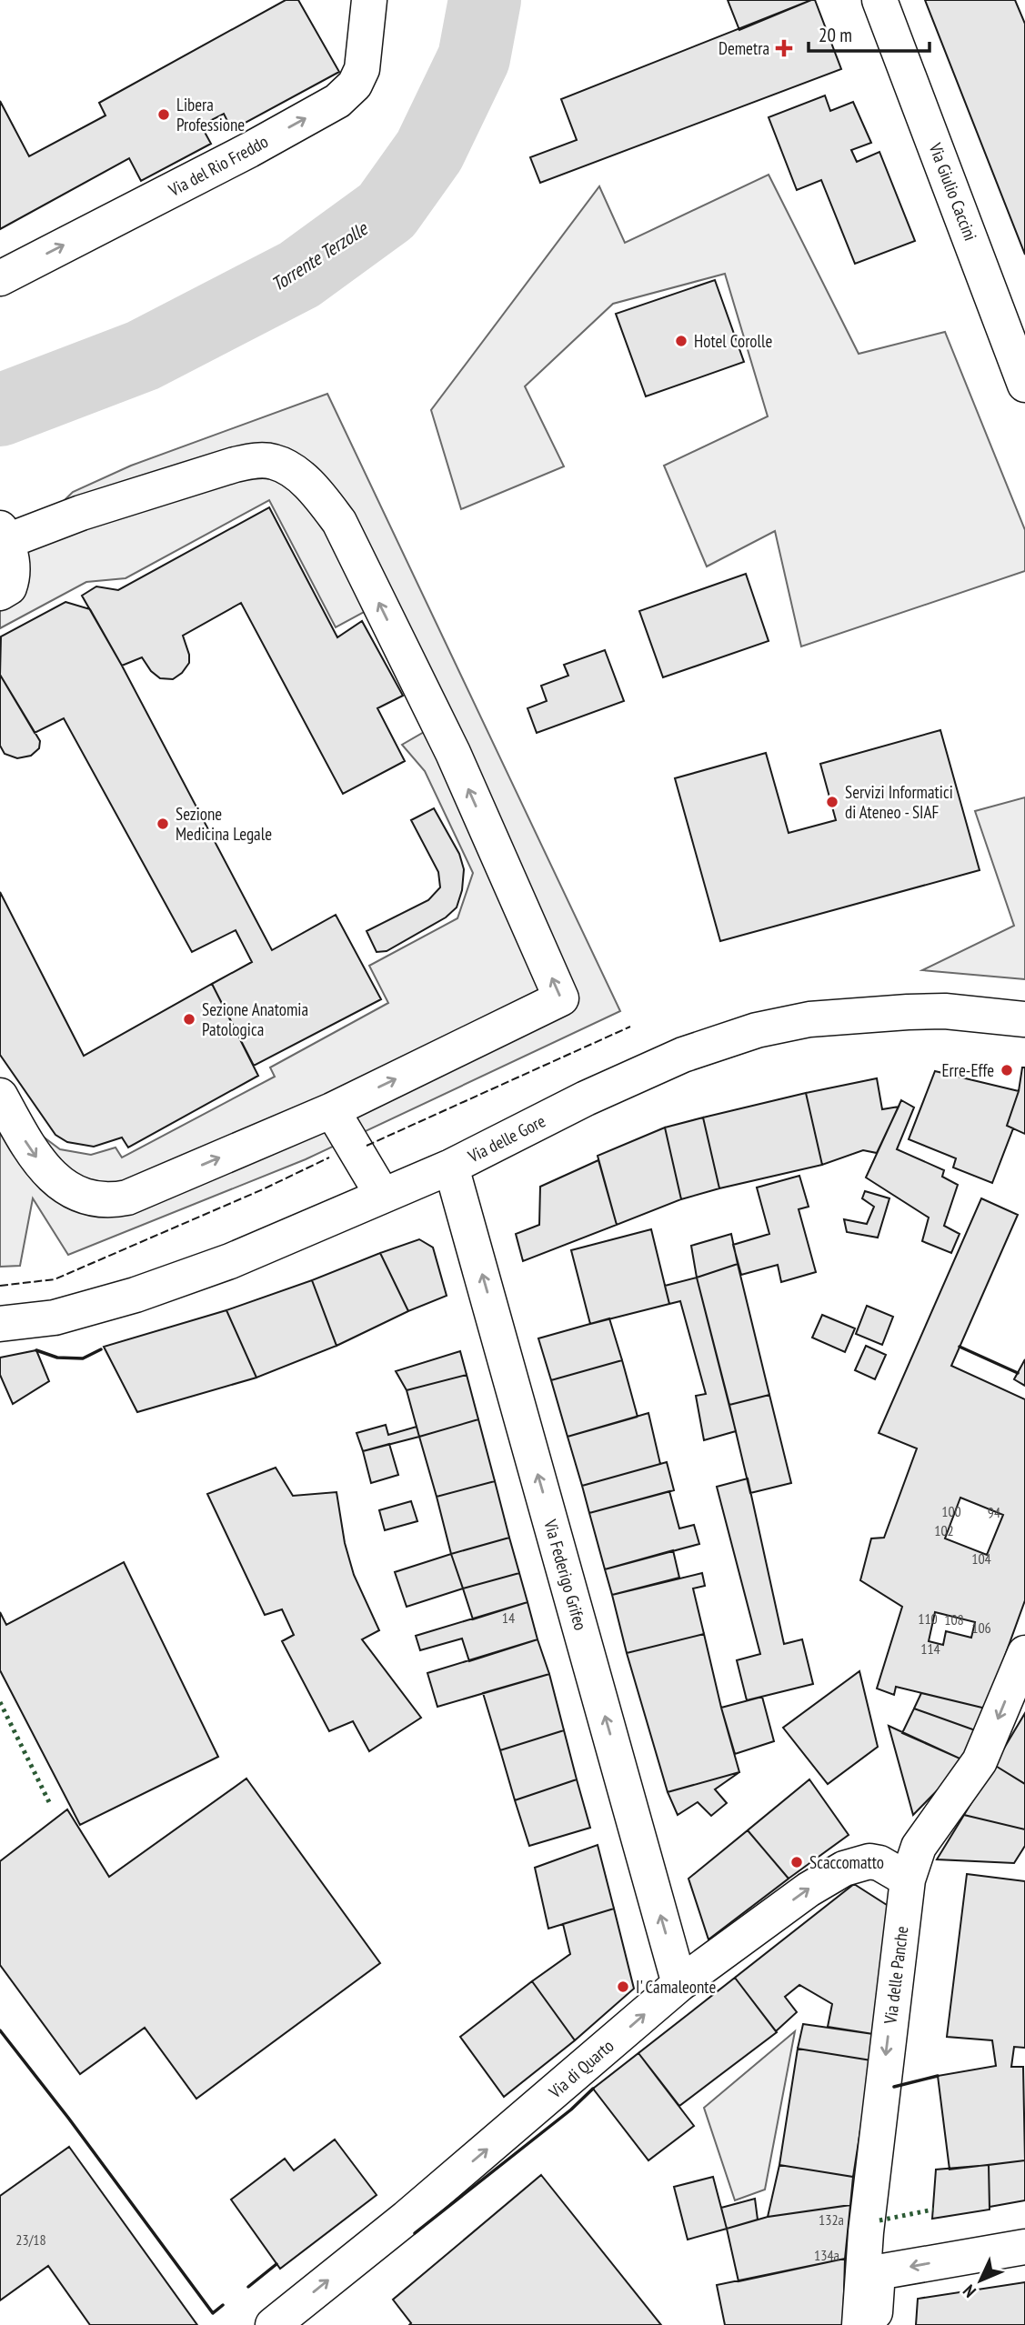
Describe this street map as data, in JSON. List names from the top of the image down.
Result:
{
  "streets": {
    "street": [
      "Via del Rio Freddo",
      "Via Giulio Caccini",
      "Via delle Gore",
      "Via Federigo Grifeo",
      "Via delle Panche",
      "Via di Quarto"
    ]
  },
  "crossings": [
    ["Via delle Gore", "Via Federigo Grifeo"],
    ["Via Federigo Grifeo", "Via di Quarto"],
    ["Via delle Panche", "Via di Quarto"]
  ],
  "one_way": [
    "Via del Rio Freddo",
    "Via Federigo Grifeo",
    "Via delle Panche",
    "Via di Quarto"
  ],
  "water": ["Torrente Terzolle"],
  "places": {
    "health": ["Demetra"],
    "other": [
      "Libera Professione",
      "Hotel Corolle",
      "Servizi Informatici di Ateneo - SIAF",
      "Sezione Medicina Legale",
      "Sezione Anatomia Patologica",
      "Erre-Effe",
      "Scaccomatto",
      "I' Camaleonte"
    ]
  },
  "house_numbers": [
    "100",
    "94",
    "102",
    "104",
    "14",
    "110",
    "108",
    "106",
    "114",
    "132a",
    "23/18",
    "134a"
  ],
  "scale_bar": "20 m",
  "north": "bottom left"
}
